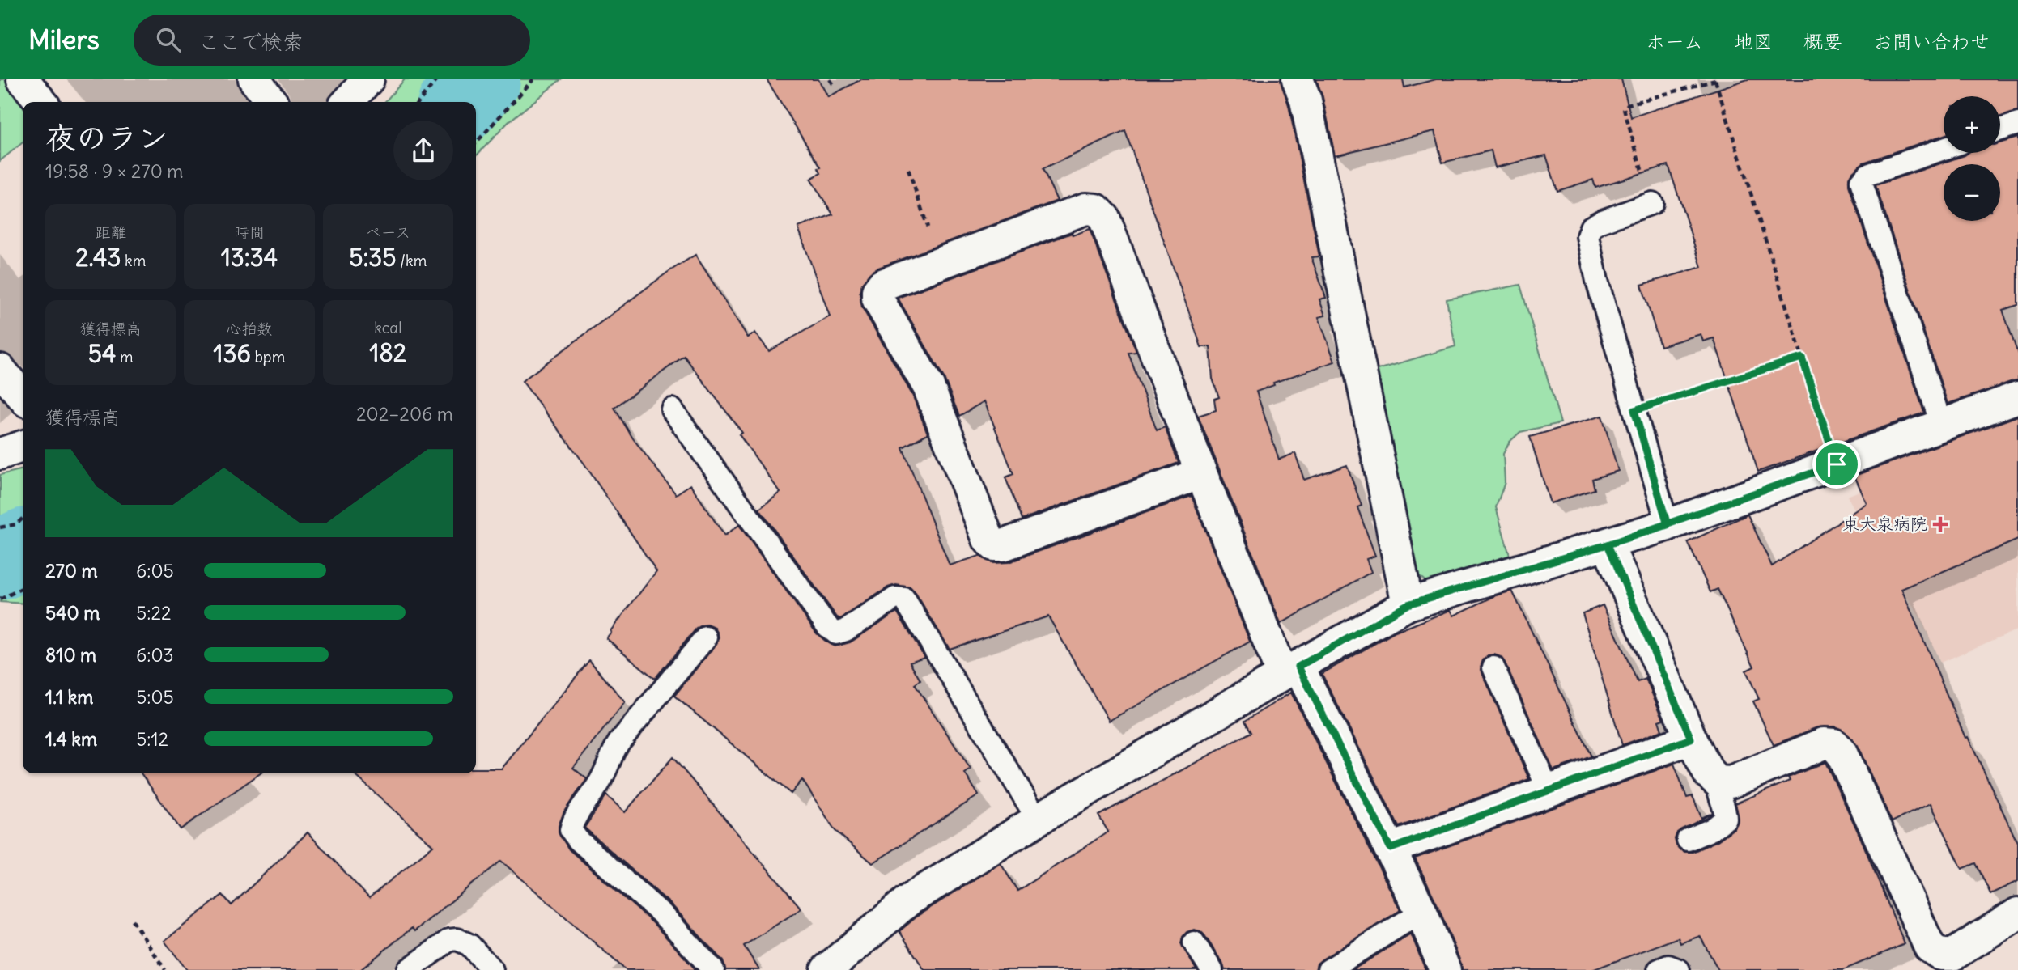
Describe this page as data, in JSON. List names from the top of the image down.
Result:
{
  "places": {
    "health": ["東大泉病院"]
  },
  "page": {
    "header": "Milers",
    "search": "ここで検索",
    "nav": [
      "ホーム",
      "地図",
      "概要",
      "お問い合わせ"
    ],
    "map_buttons": ["+", "−"],
    "heading": ["夜のラン", "19:58 · 9 × 270 m"],
    "stats": [
      ["距離", "2.43 km"],
      ["時間", "13:34"],
      ["ペース", "5:35 /km"],
      ["獲得標高", "54 m"],
      ["心拍数", "136 bpm"],
      ["kcal", "182"]
    ],
    "chart": ["獲得標高", "202–206 m"],
    "list": [
      {
        "name": "270 m",
        "note": "6:05"
      },
      {
        "name": "540 m",
        "note": "5:22"
      },
      {
        "name": "810 m",
        "note": "6:03"
      },
      {
        "name": "1.1 km",
        "note": "5:05"
      },
      {
        "name": "1.4 km",
        "note": "5:12"
      }
    ]
  }
}
